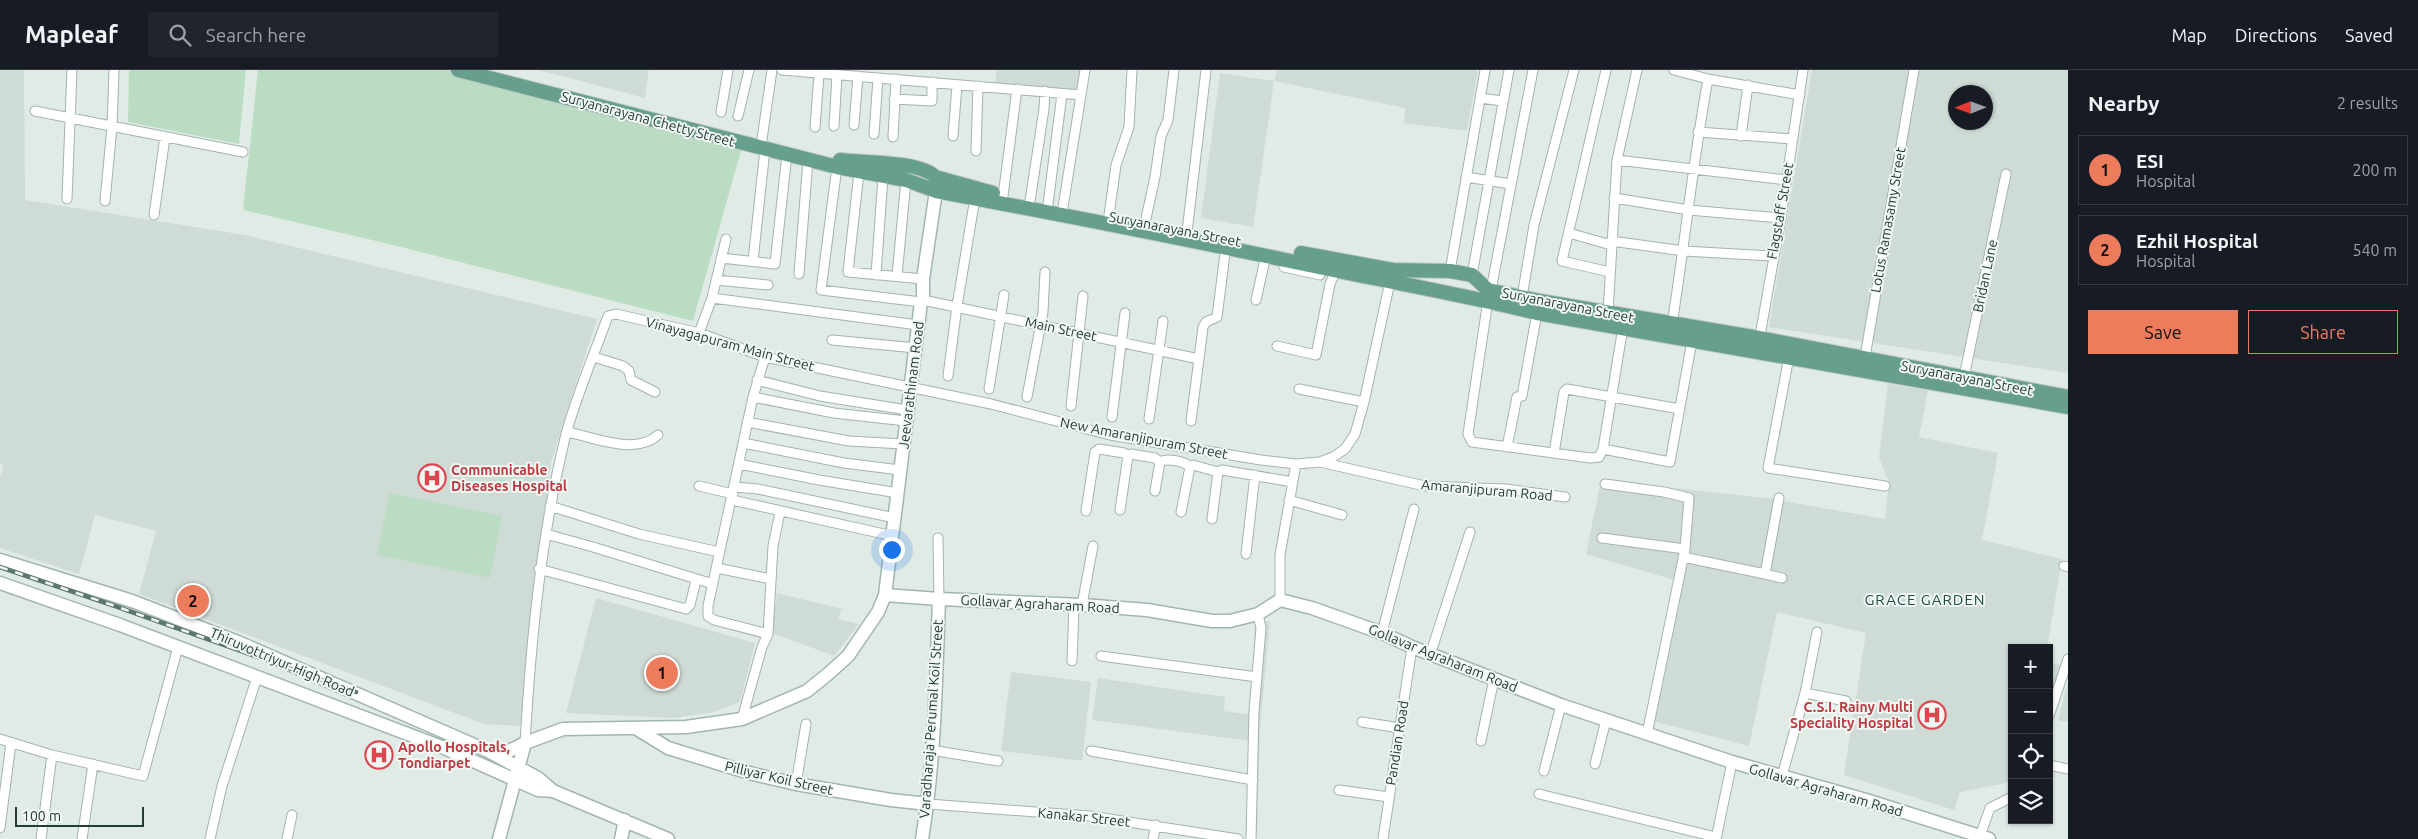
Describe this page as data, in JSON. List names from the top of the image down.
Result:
{
  "streets": {
    "main road": [
      "Suryanarayana Chetty Street",
      "Suryanarayana Street",
      "Jeevarathinam Road",
      "Gollavar Agraharam Road",
      "Thiruvottriyur High Road",
      "Varadharaja Perumal Koil Street",
      "Pilliyar Koil Street"
    ],
    "street": [
      "Flagstaff Street",
      "Lotus Ramasamy Street",
      "Bridan Lane",
      "Main Street",
      "Vinayagapuram Main Street",
      "New Amaranjipuram Street",
      "Amaranjipuram Road",
      "Pandian Road",
      "Kanakar Street"
    ]
  },
  "crossings": [
    ["Suryanarayana Chetty Street", "Suryanarayana Street"],
    ["Suryanarayana Chetty Street", "Main Street"],
    ["Flagstaff Street", "Suryanarayana Street"],
    ["Lotus Ramasamy Street", "Suryanarayana Street"],
    ["Suryanarayana Street", "Bridan Lane"],
    ["Suryanarayana Street", "Main Street"],
    ["Suryanarayana Street", "Jeevarathinam Road"],
    ["Main Street", "Jeevarathinam Road"],
    ["Vinayagapuram Main Street", "Jeevarathinam Road"],
    ["Vinayagapuram Main Street", "New Amaranjipuram Street"],
    ["Jeevarathinam Road", "New Amaranjipuram Street"],
    ["Jeevarathinam Road", "Gollavar Agraharam Road"],
    ["Jeevarathinam Road", "Thiruvottriyur High Road"],
    ["Jeevarathinam Road", "Pilliyar Koil Street"],
    ["New Amaranjipuram Street", "Amaranjipuram Road"],
    ["Gollavar Agraharam Road", "Varadharaja Perumal Koil Street"],
    ["Gollavar Agraharam Road", "Pandian Road"],
    ["Varadharaja Perumal Koil Street", "Pilliyar Koil Street"],
    ["Varadharaja Perumal Koil Street", "Kanakar Street"],
    ["Pilliyar Koil Street", "Kanakar Street"]
  ],
  "districts": ["GRACE GARDEN"],
  "places": {
    "hospital": ["Communicable Diseases Hospital", "C.S.I. Rainy Multi Speciality Hospital", "Apollo Hospitals, Tondiarpet"]
  },
  "scale_bar": "100 m",
  "north": "left",
  "page": {
    "header": "Mapleaf",
    "search": "Search here",
    "nav": ["Map", "Directions", "Saved"],
    "heading": ["Nearby", "2 results"],
    "list": [
      {
        "mark": "1",
        "name": "ESI",
        "note": "Hospital",
        "value": "200 m"
      },
      {
        "mark": "2",
        "name": "Ezhil Hospital",
        "note": "Hospital",
        "value": "540 m"
      }
    ],
    "buttons": ["Save", "Share"],
    "pins": ["2", "1"],
    "map_buttons": ["+", "−"],
    "scale": "100 m"
  }
}
